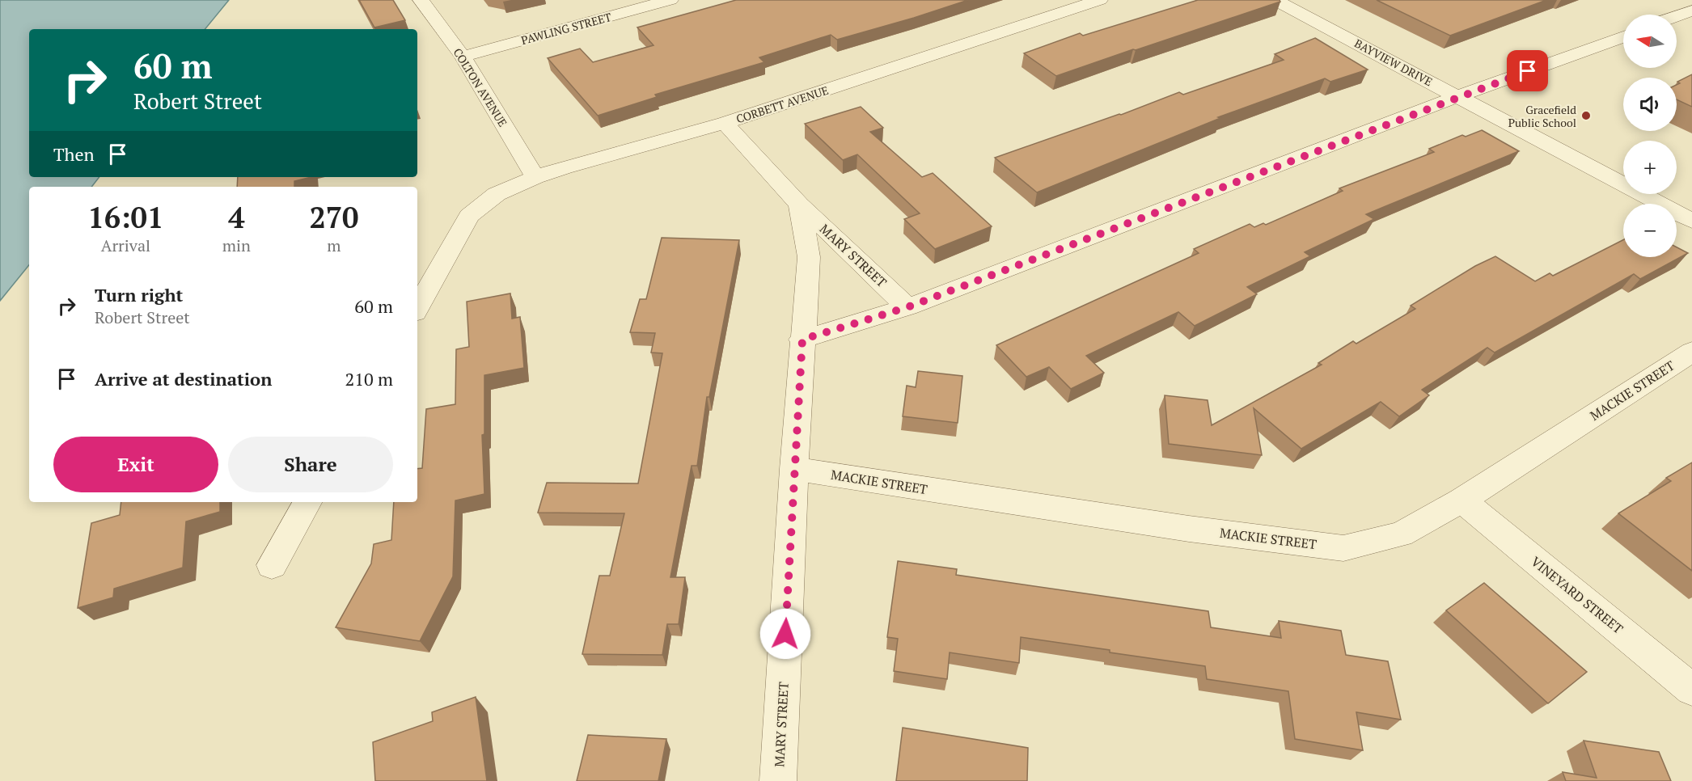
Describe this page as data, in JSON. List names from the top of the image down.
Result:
{
  "streets": {
    "street": [
      "PAWLING STREET",
      "BAYVIEW DRIVE",
      "COLTON AVENUE",
      "CORBETT AVENUE",
      "MARY STREET",
      "MACKIE STREET",
      "VINEYARD STREET"
    ]
  },
  "crossings": [
    ["PAWLING STREET", "COLTON AVENUE"],
    ["COLTON AVENUE", "CORBETT AVENUE"],
    ["CORBETT AVENUE", "MARY STREET"],
    ["MARY STREET", "MACKIE STREET"],
    ["MACKIE STREET", "VINEYARD STREET"]
  ],
  "places": ["Gracefield Public School"],
  "north": "left",
  "page": {
    "map_buttons": ["+", "−"],
    "turn": ["60 m", "Robert Street"],
    "then": "Then",
    "eta": [
      "16:01",
      "Arrival",
      "4",
      "min",
      "270",
      "m"
    ],
    "list": [
      {
        "name": "Turn right",
        "note": "Robert Street",
        "value": "60 m"
      },
      {
        "name": "Arrive at destination",
        "value": "210 m"
      }
    ],
    "buttons": ["Exit", "Share"]
  }
}
